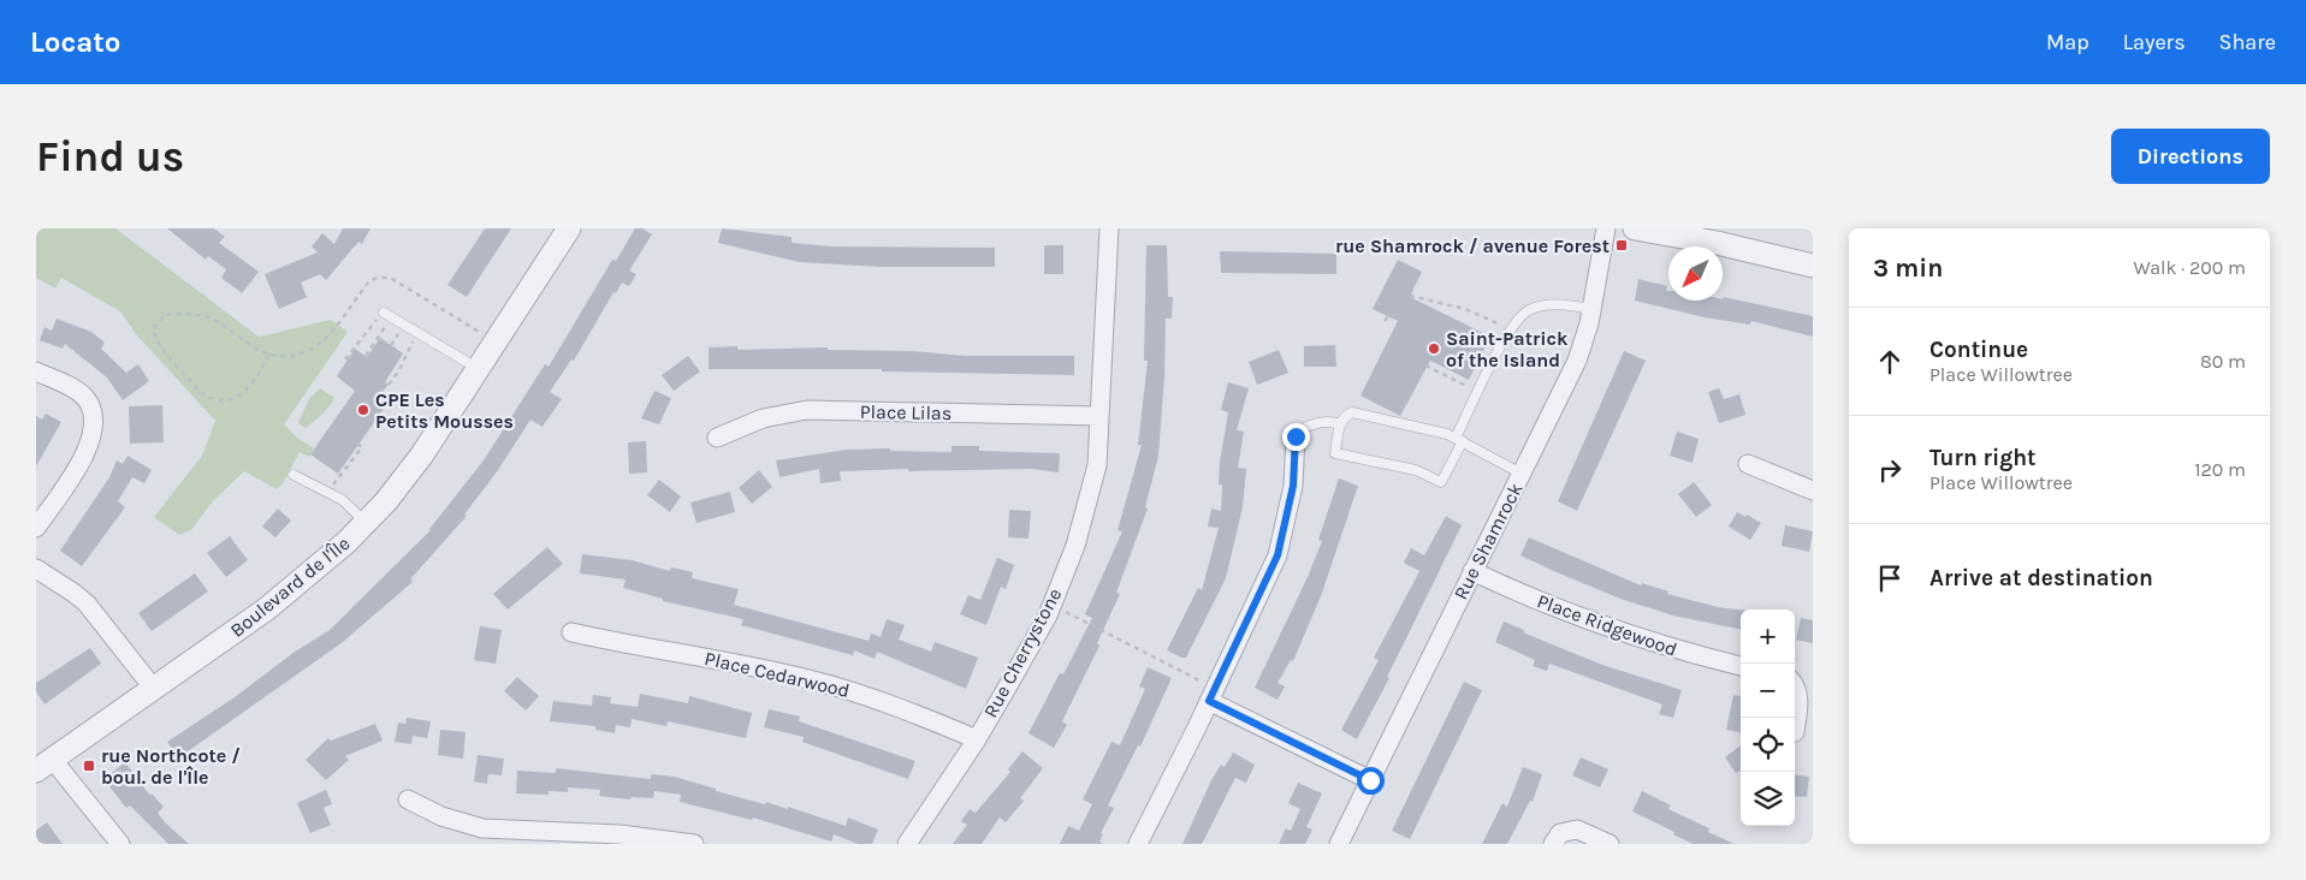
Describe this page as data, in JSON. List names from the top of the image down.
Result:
{
  "streets": {
    "street": [
      "Place Lilas",
      "Rue Shamrock",
      "Boulevard de l'Île",
      "Place Ridgewood",
      "Rue Cherrystone",
      "Place Cedarwood"
    ]
  },
  "crossings": [
    ["Place Lilas", "Rue Cherrystone"],
    ["Rue Shamrock", "Place Ridgewood"],
    ["Rue Cherrystone", "Place Cedarwood"]
  ],
  "places": {
    "transit": ["rue Shamrock / avenue Forest", "rue Northcote / boul. de l'Île"],
    "other": ["Saint-Patrick of the Island", "CPE Les Petits Mousses"]
  },
  "north": "bottom left",
  "page": {
    "header": "Locato",
    "nav": ["Map", "Layers", "Share"],
    "buttons": "Directions",
    "title": "Find us",
    "heading": ["3 min", "Walk · 200 m"],
    "list": [
      ["Continue", "Place Willowtree", "80 m"],
      ["Turn right", "Place Willowtree", "120 m"],
      "Arrive at destination"
    ],
    "map_buttons": ["+", "−"]
  }
}
